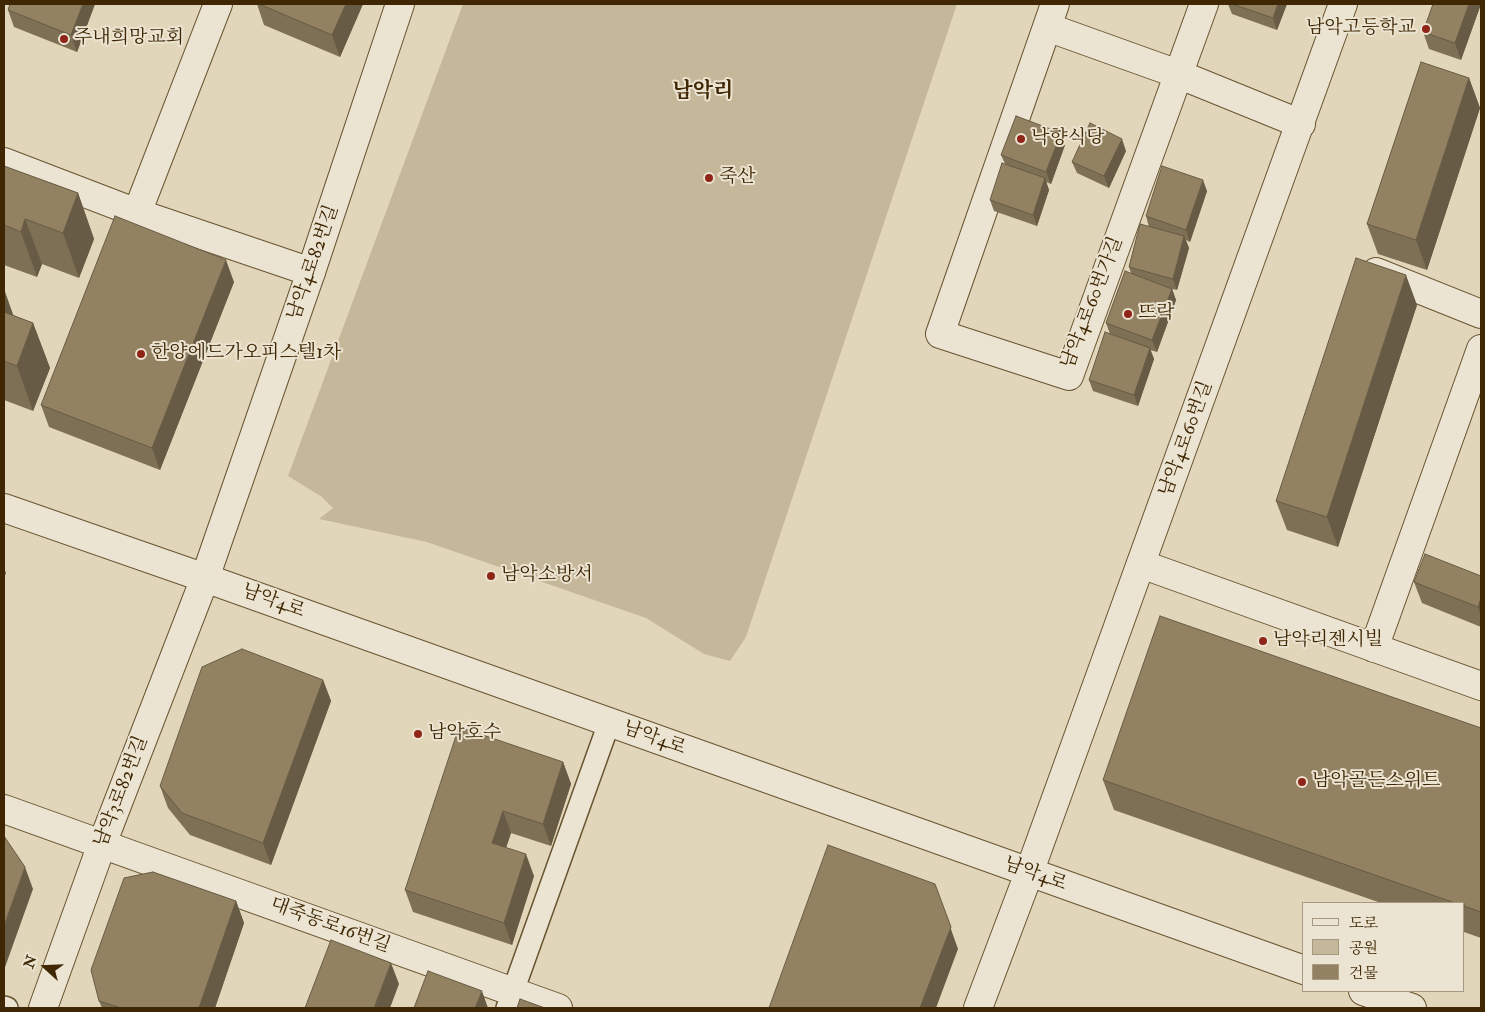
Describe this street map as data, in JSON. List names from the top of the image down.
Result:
{
  "streets": {
    "street": [
      "남악4로82번길",
      "남악4로60번가길",
      "남악4로60번길",
      "남악4로",
      "남악3로82번길",
      "대죽동로16번길"
    ]
  },
  "crossings": [
    ["남악4로82번길", "남악4로"],
    ["남악4로82번길", "남악3로82번길"],
    ["남악4로60번길", "남악4로"],
    ["남악4로", "남악3로82번길"],
    ["남악3로82번길", "대죽동로16번길"]
  ],
  "districts": ["남악리"],
  "places": [
    "남악고등학교",
    "주내희망교회",
    "낙향식당",
    "죽산",
    "뜨락",
    "한양에드가오피스텔1차",
    "남악소방서",
    "남악리젠시빌",
    "남악호수",
    "남악골든스위트"
  ],
  "legend": ["도로", "공원", "건물"],
  "north": "left"
}
